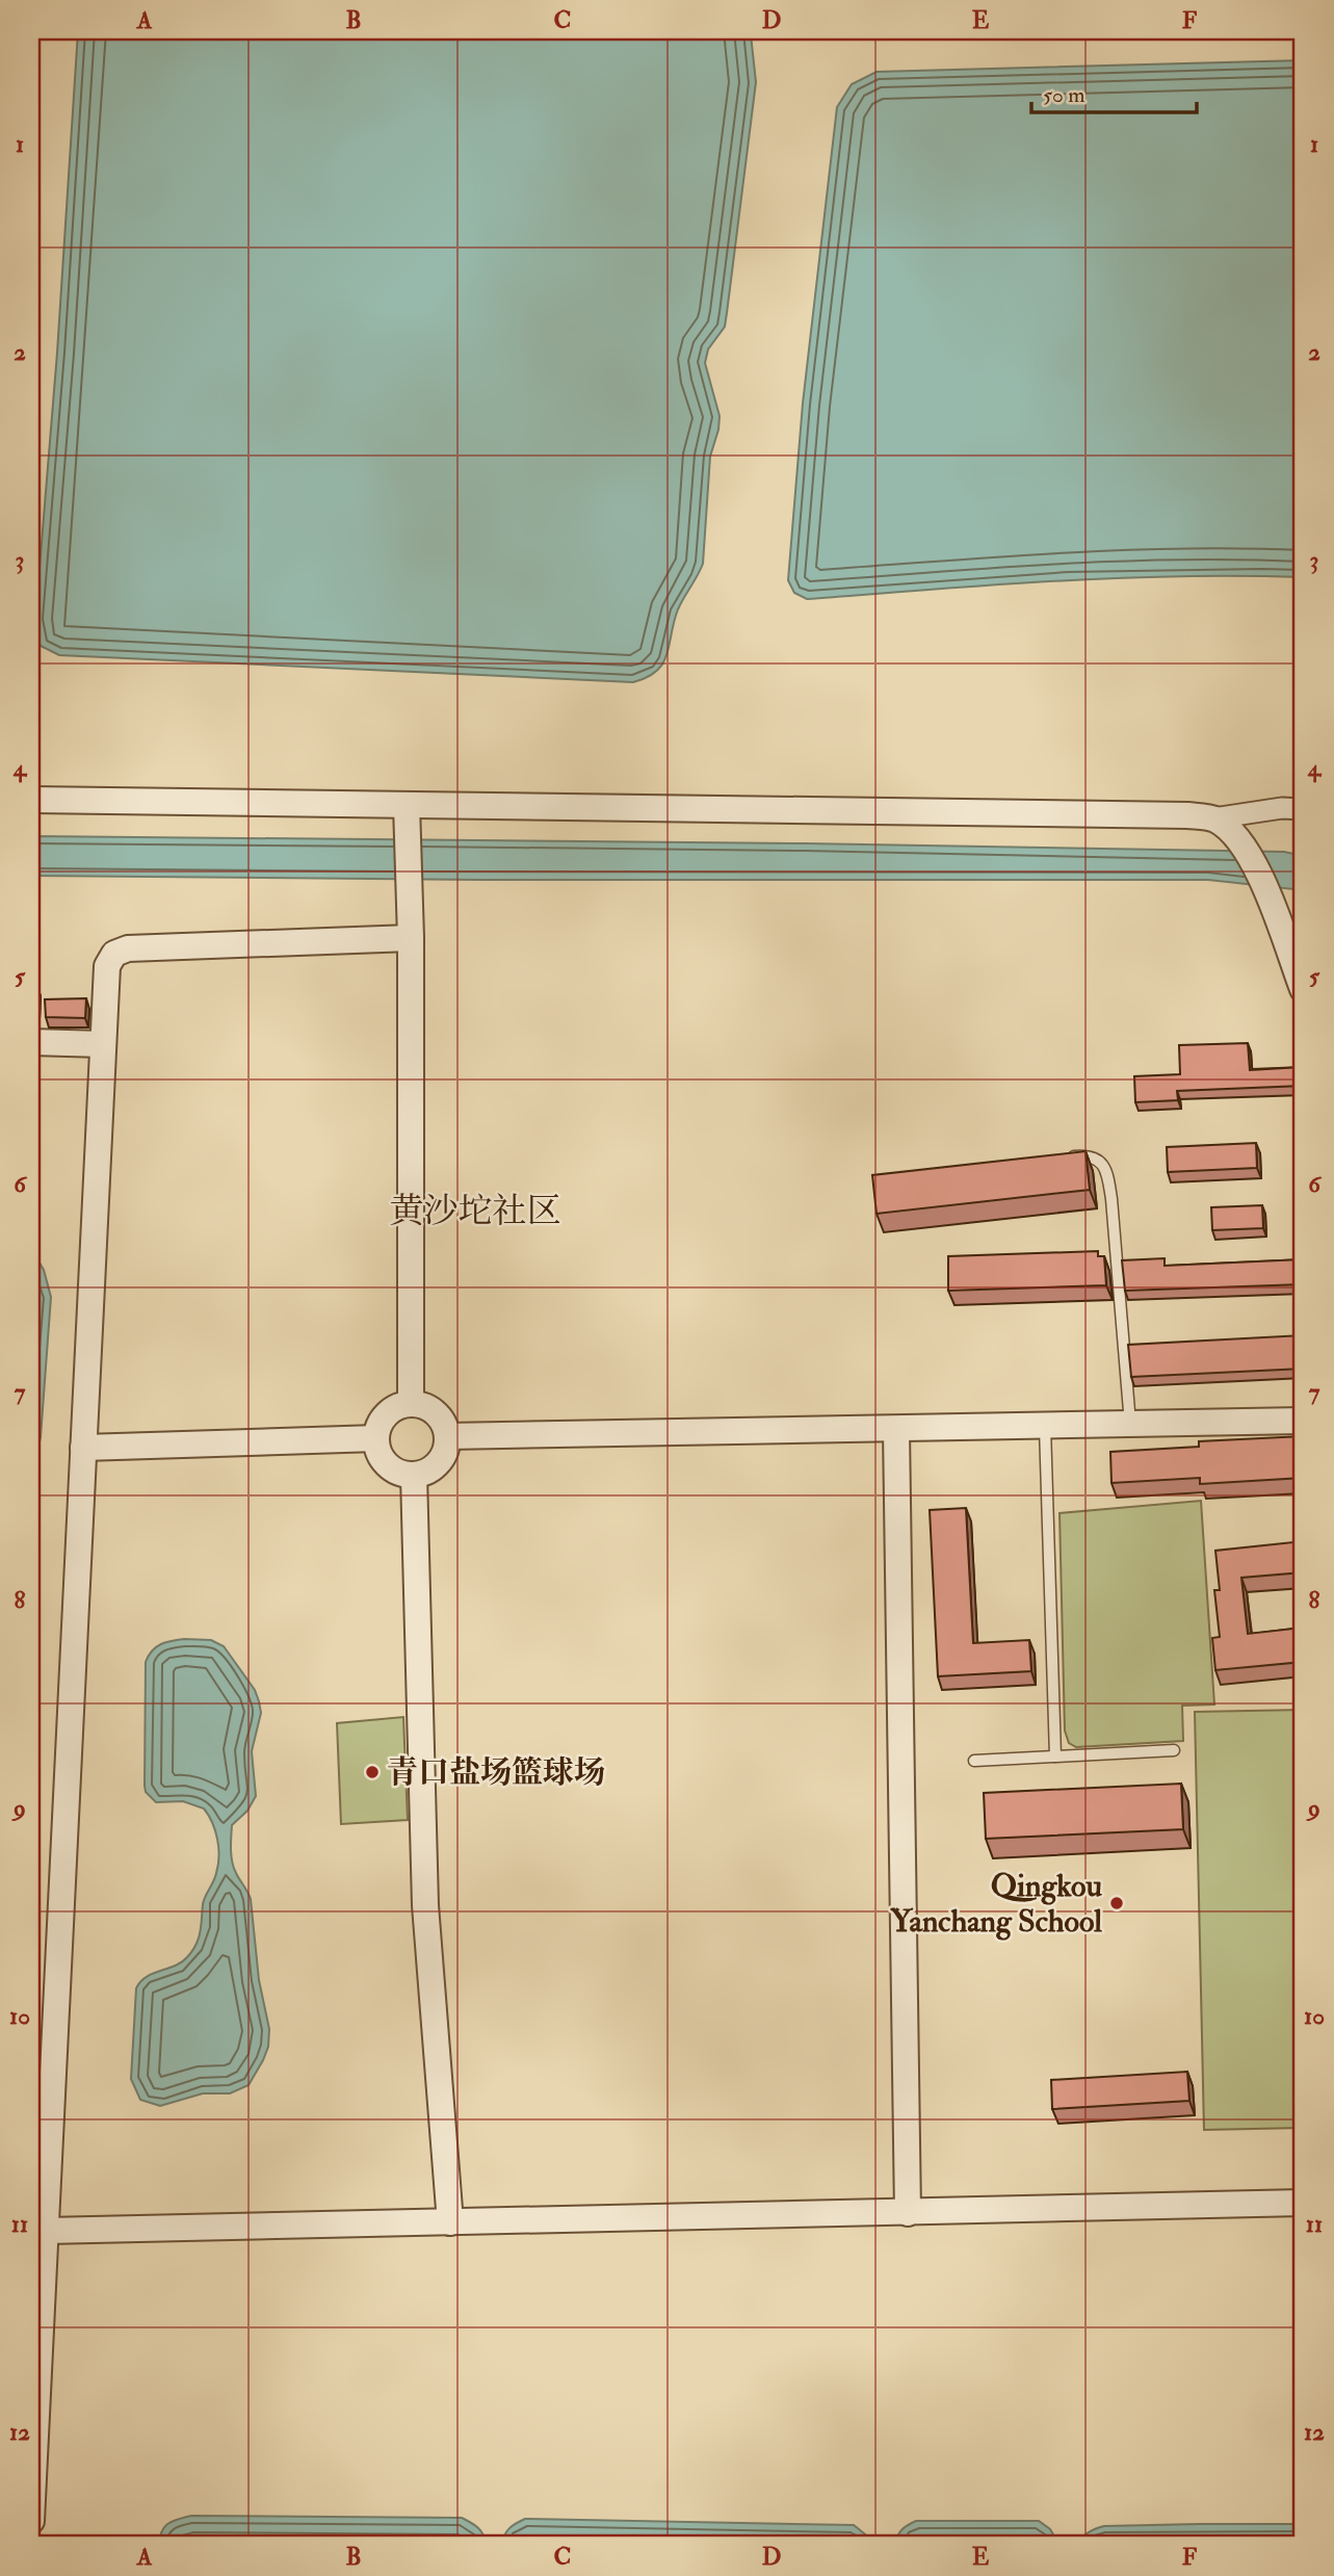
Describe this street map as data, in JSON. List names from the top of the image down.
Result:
{
  "districts": ["黄沙坨社区"],
  "places": ["青口盐场篮球场", "Qingkou Yanchang School"],
  "scale_bar": "50 m",
  "grid": {
    "columns": [
      "A",
      "B",
      "C",
      "D",
      "E",
      "F"
    ],
    "rows": [
      "1",
      "2",
      "3",
      "4",
      "5",
      "6",
      "7",
      "8",
      "9",
      "10",
      "11",
      "12"
    ]
  }
}
